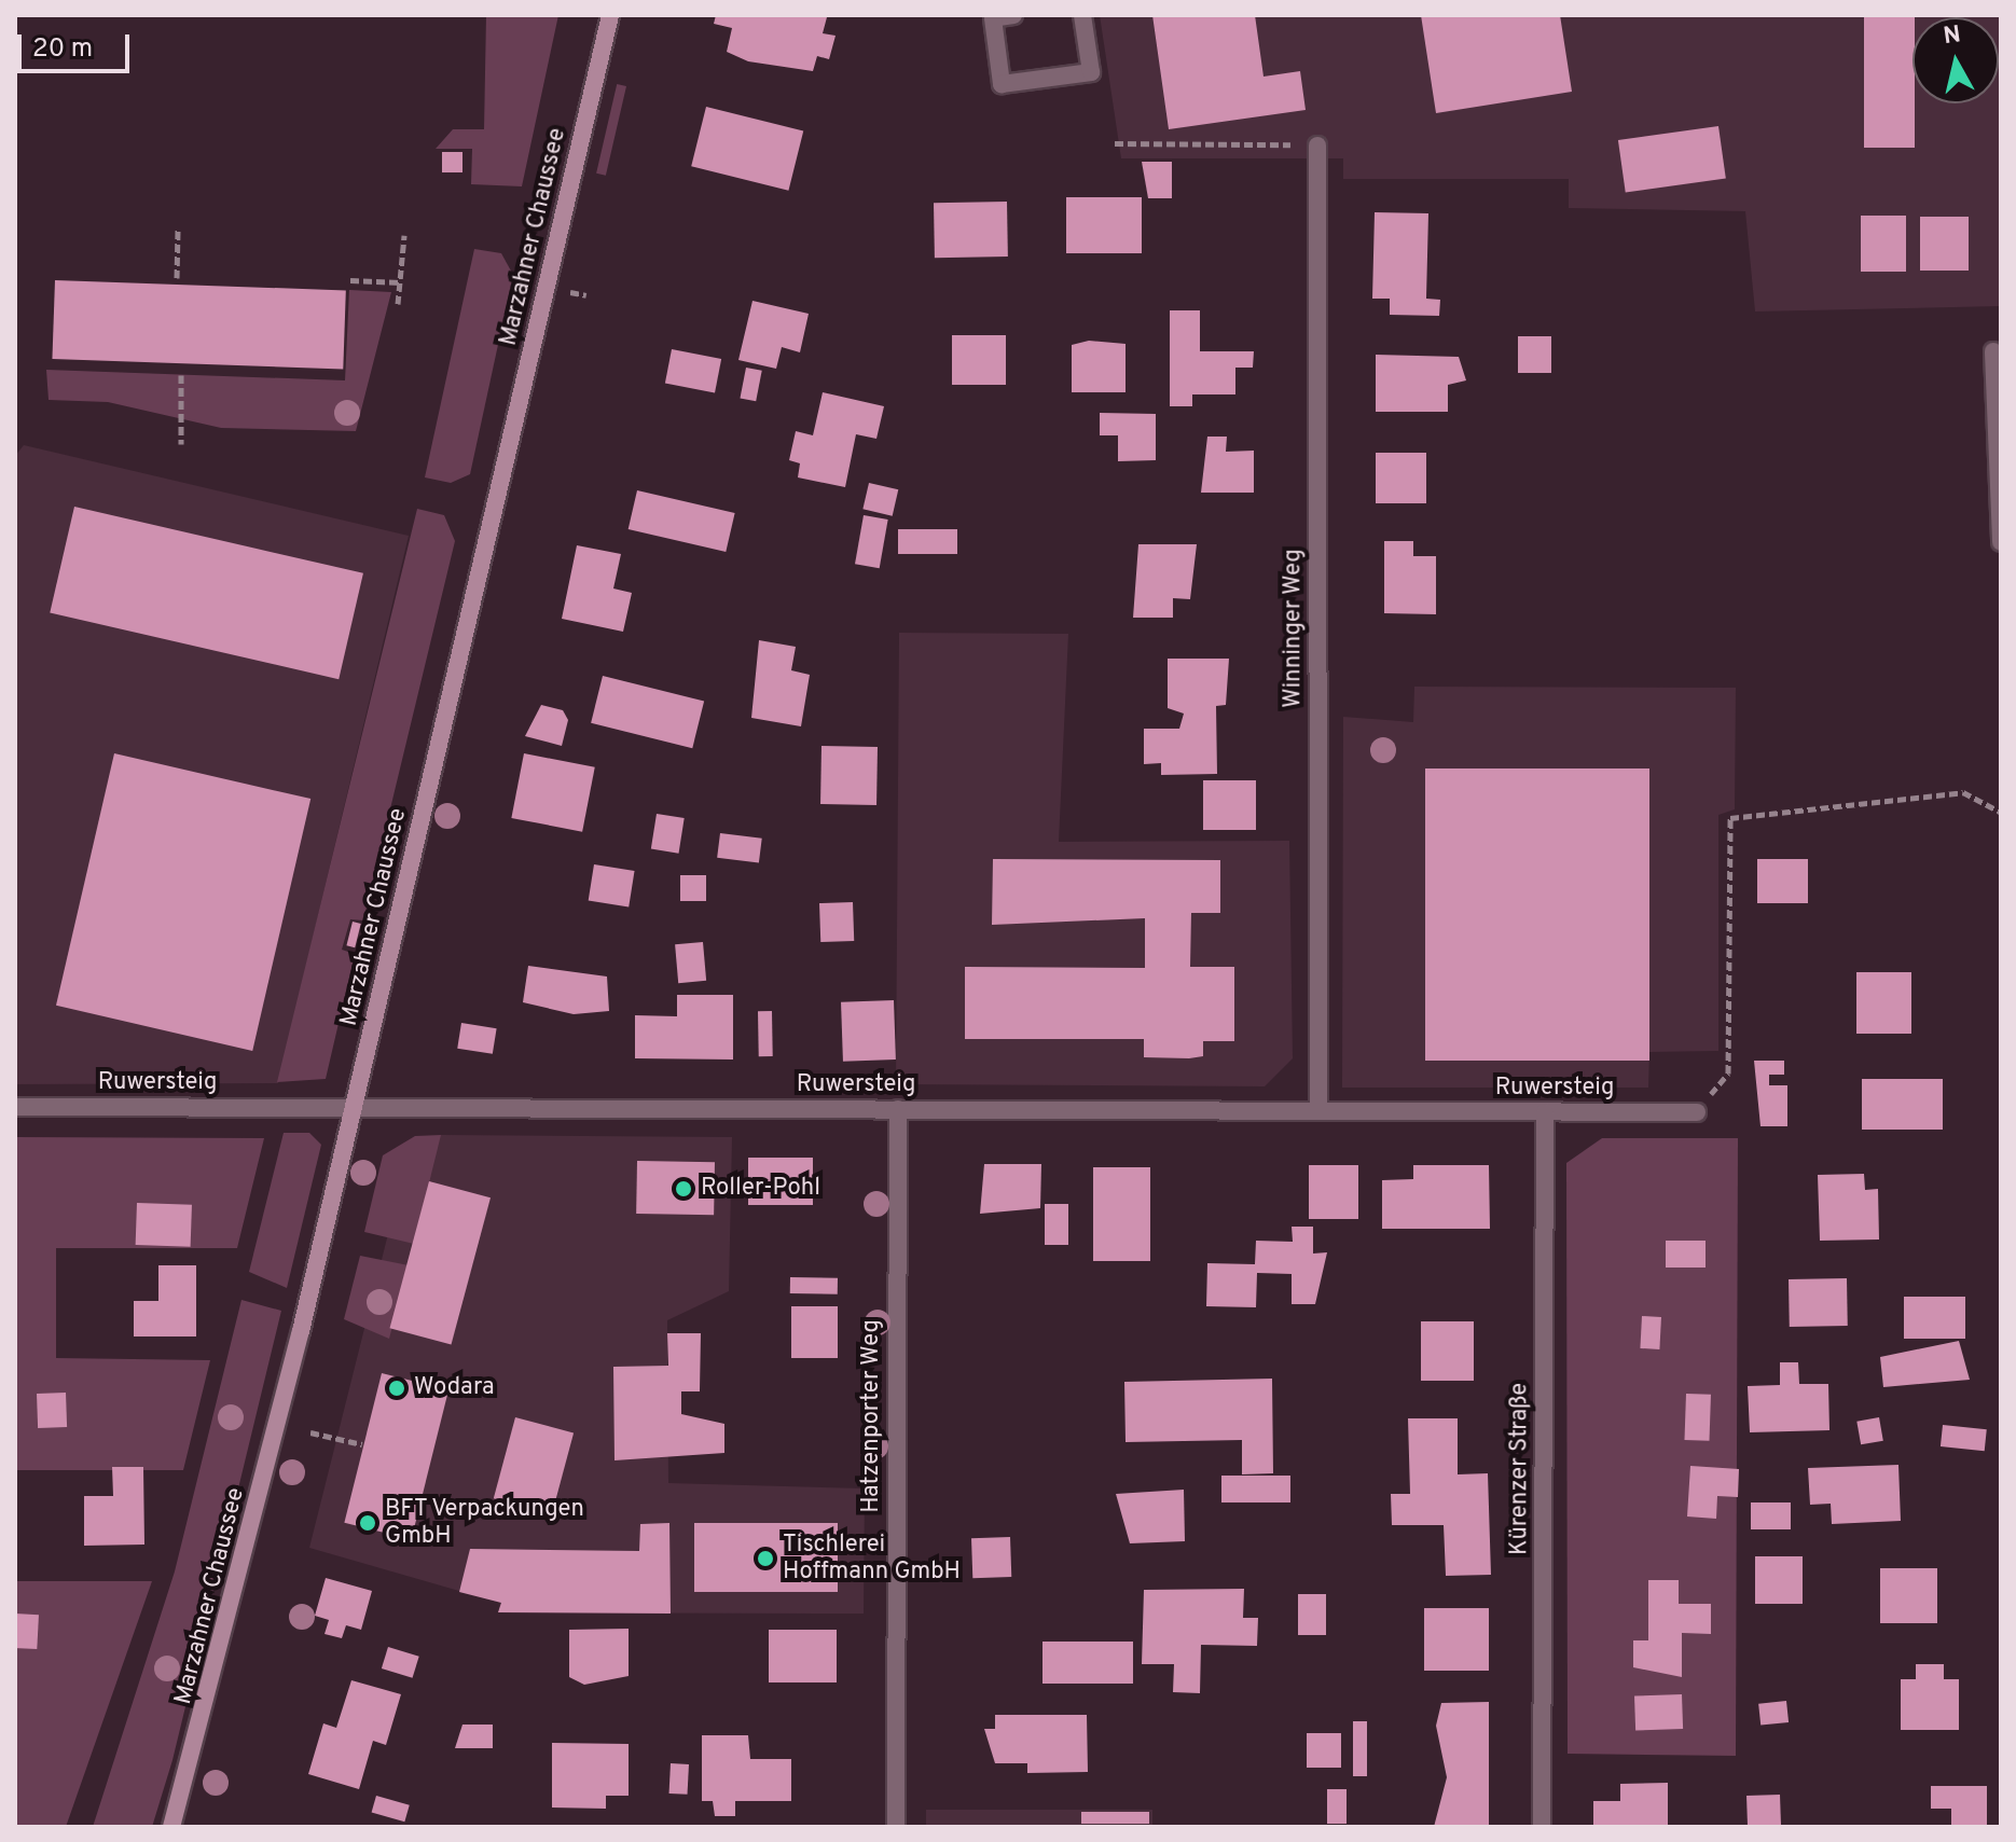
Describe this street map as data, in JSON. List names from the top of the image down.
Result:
{
  "streets": {
    "street": [
      "Marzahner Chaussee",
      "Winninger Weg",
      "Ruwersteig",
      "Hatzenporter Weg",
      "Kürenzer Straße"
    ]
  },
  "crossings": [
    ["Marzahner Chaussee", "Ruwersteig"],
    ["Winninger Weg", "Ruwersteig"],
    ["Ruwersteig", "Hatzenporter Weg"],
    ["Ruwersteig", "Kürenzer Straße"]
  ],
  "places": [
    "Roller-Pohl",
    "Wodara",
    "BFT Verpackungen GmbH",
    "Tischlerei Hoffmann GmbH"
  ],
  "scale_bar": "20 m",
  "north": "top"
}
